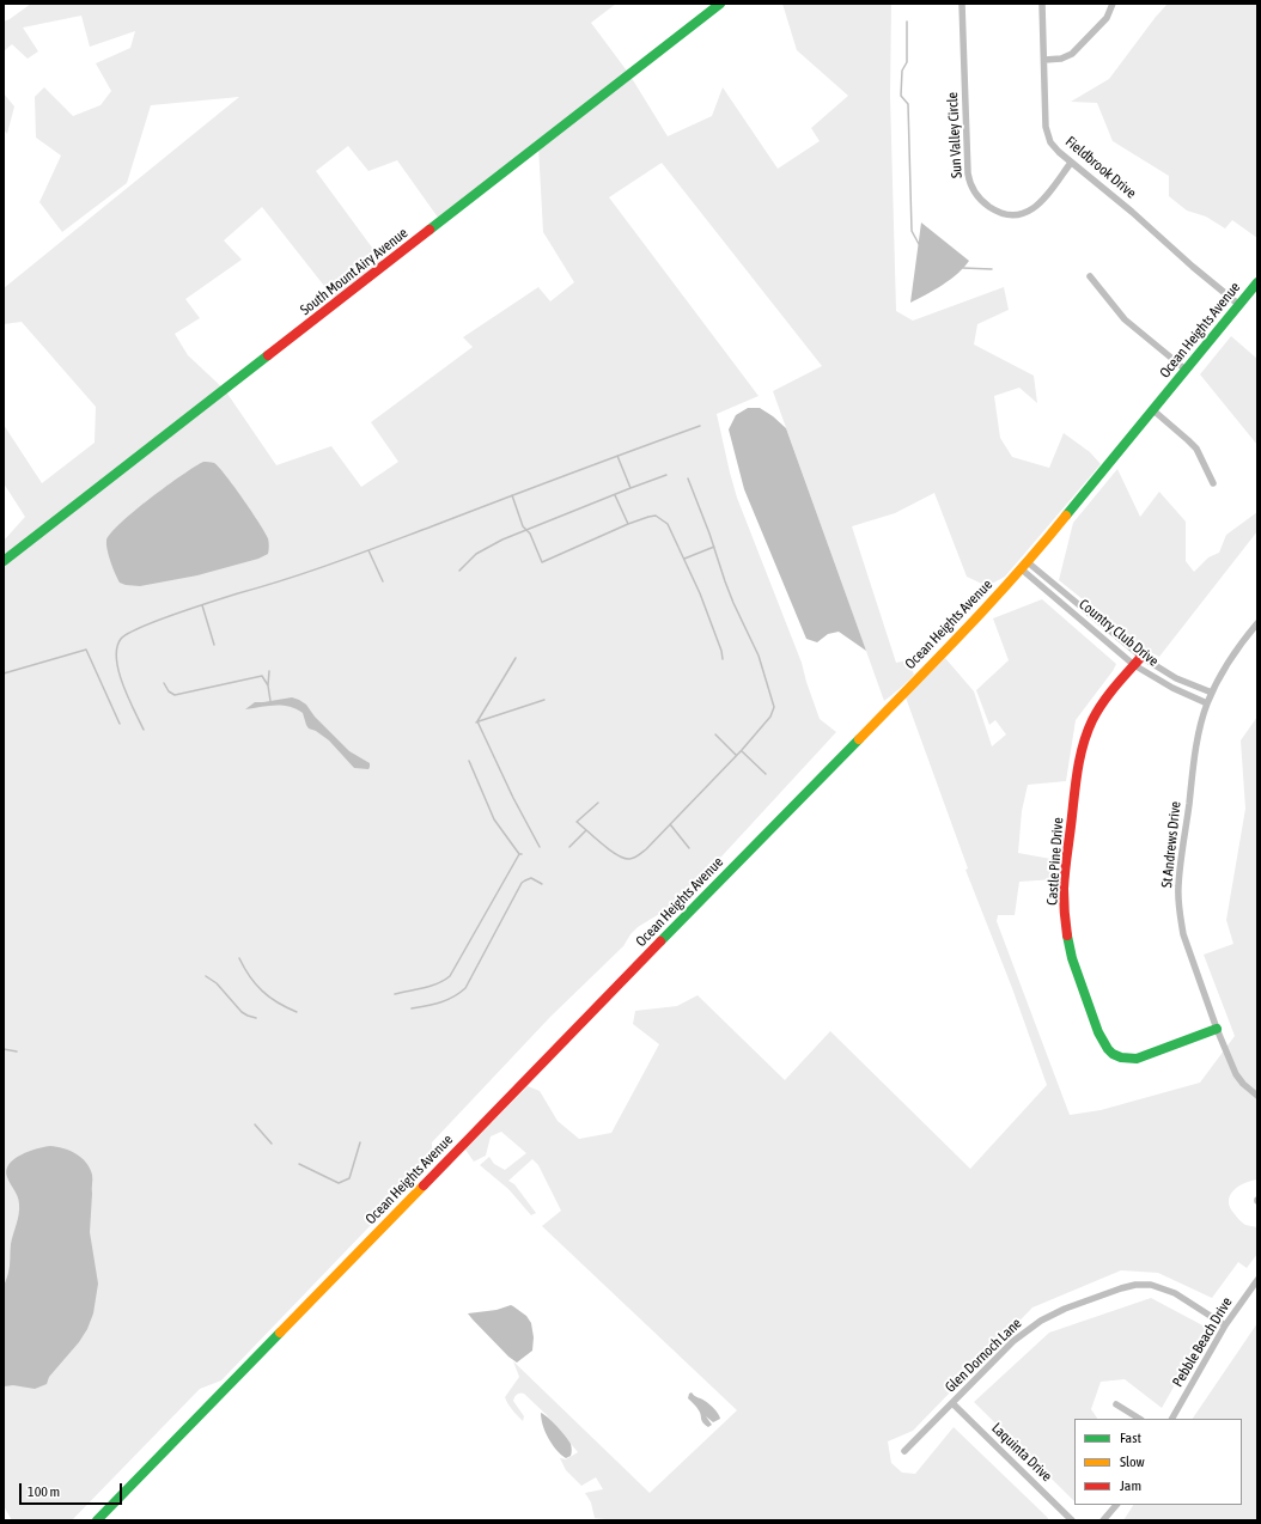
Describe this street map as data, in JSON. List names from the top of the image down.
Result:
{
  "streets": {
    "main road": ["South Mount Airy Avenue", "Ocean Heights Avenue", "Castle Pine Drive"],
    "street": [
      "Sun Valley Circle",
      "Fieldbrook Drive",
      "Country Club Drive",
      "St Andrews Drive",
      "Pebble Beach Drive",
      "Glen Dornoch Lane",
      "Laquinta Drive"
    ]
  },
  "crossings": [
    ["Sun Valley Circle", "Fieldbrook Drive"],
    ["Fieldbrook Drive", "Ocean Heights Avenue"],
    ["Ocean Heights Avenue", "Country Club Drive"],
    ["Country Club Drive", "St Andrews Drive"],
    ["Country Club Drive", "Castle Pine Drive"],
    ["St Andrews Drive", "Castle Pine Drive"],
    ["Pebble Beach Drive", "Glen Dornoch Lane"],
    ["Glen Dornoch Lane", "Laquinta Drive"]
  ],
  "legend": ["Fast", "Slow", "Jam"],
  "scale_bar": "100 m"
}
